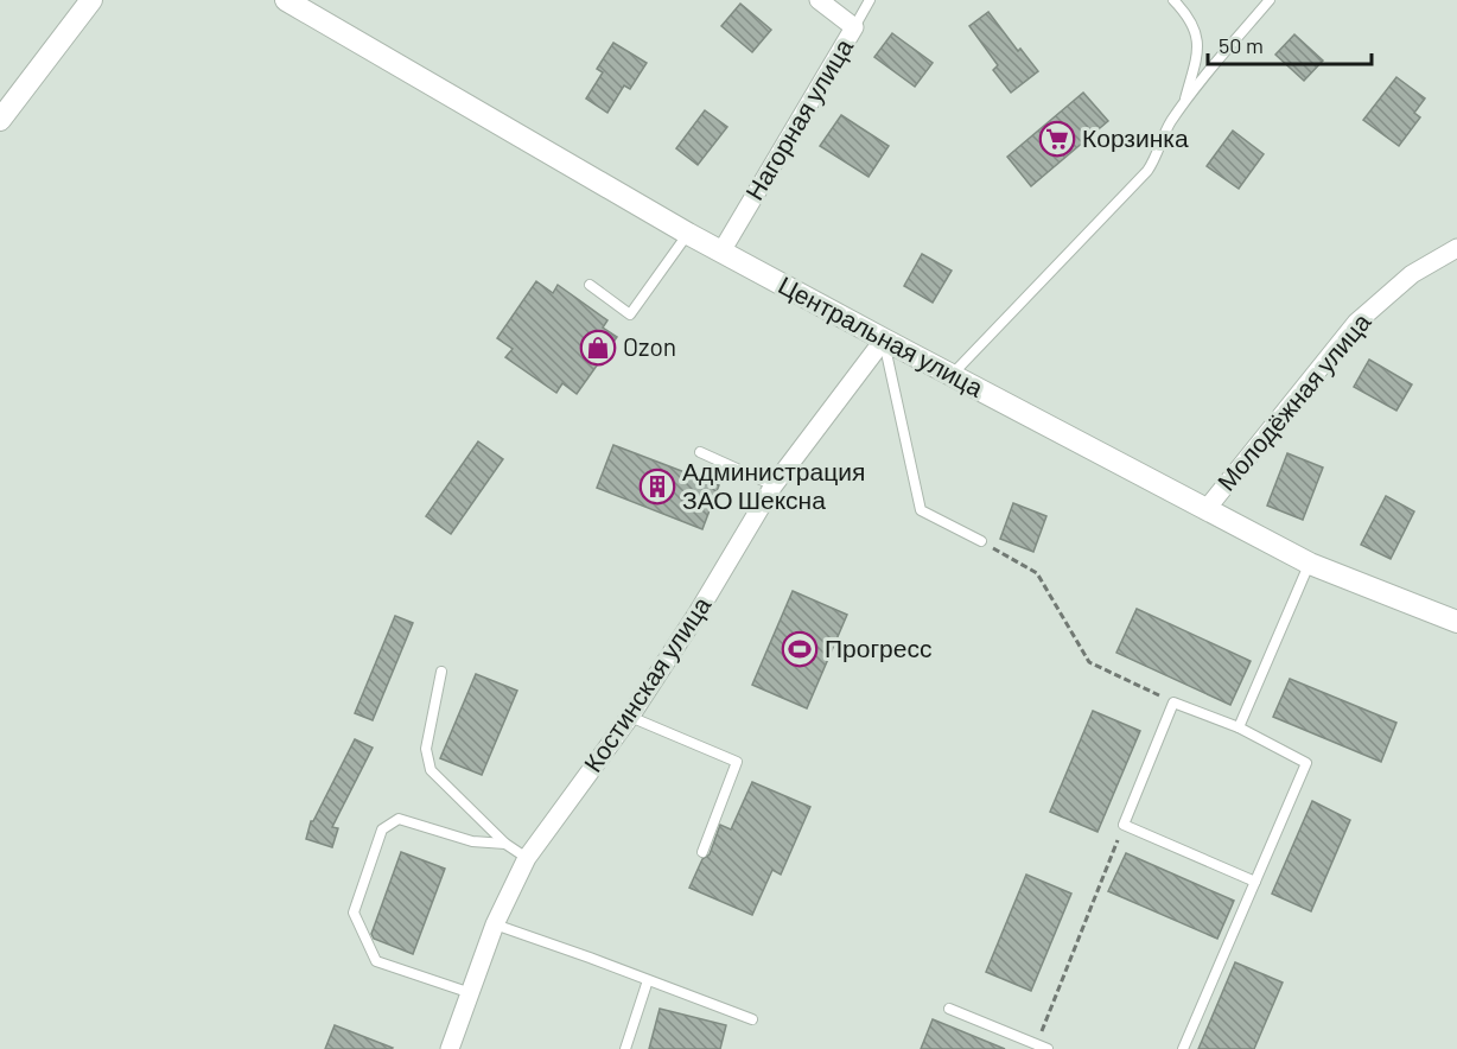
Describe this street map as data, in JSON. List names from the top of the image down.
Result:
{
  "streets": {
    "street": [
      "Нагорная улица",
      "Центральная улица",
      "Молодёжная улица",
      "Костинская улица"
    ]
  },
  "crossings": [
    ["Нагорная улица", "Центральная улица"],
    ["Центральная улица", "Молодёжная улица"],
    ["Центральная улица", "Костинская улица"]
  ],
  "places": {
    "supermarket": ["Корзинка"],
    "shop": ["Ozon"],
    "building": ["Администрация ЗАО Шексна"],
    "sports": ["Прогресс"]
  },
  "scale_bar": "50 m"
}
